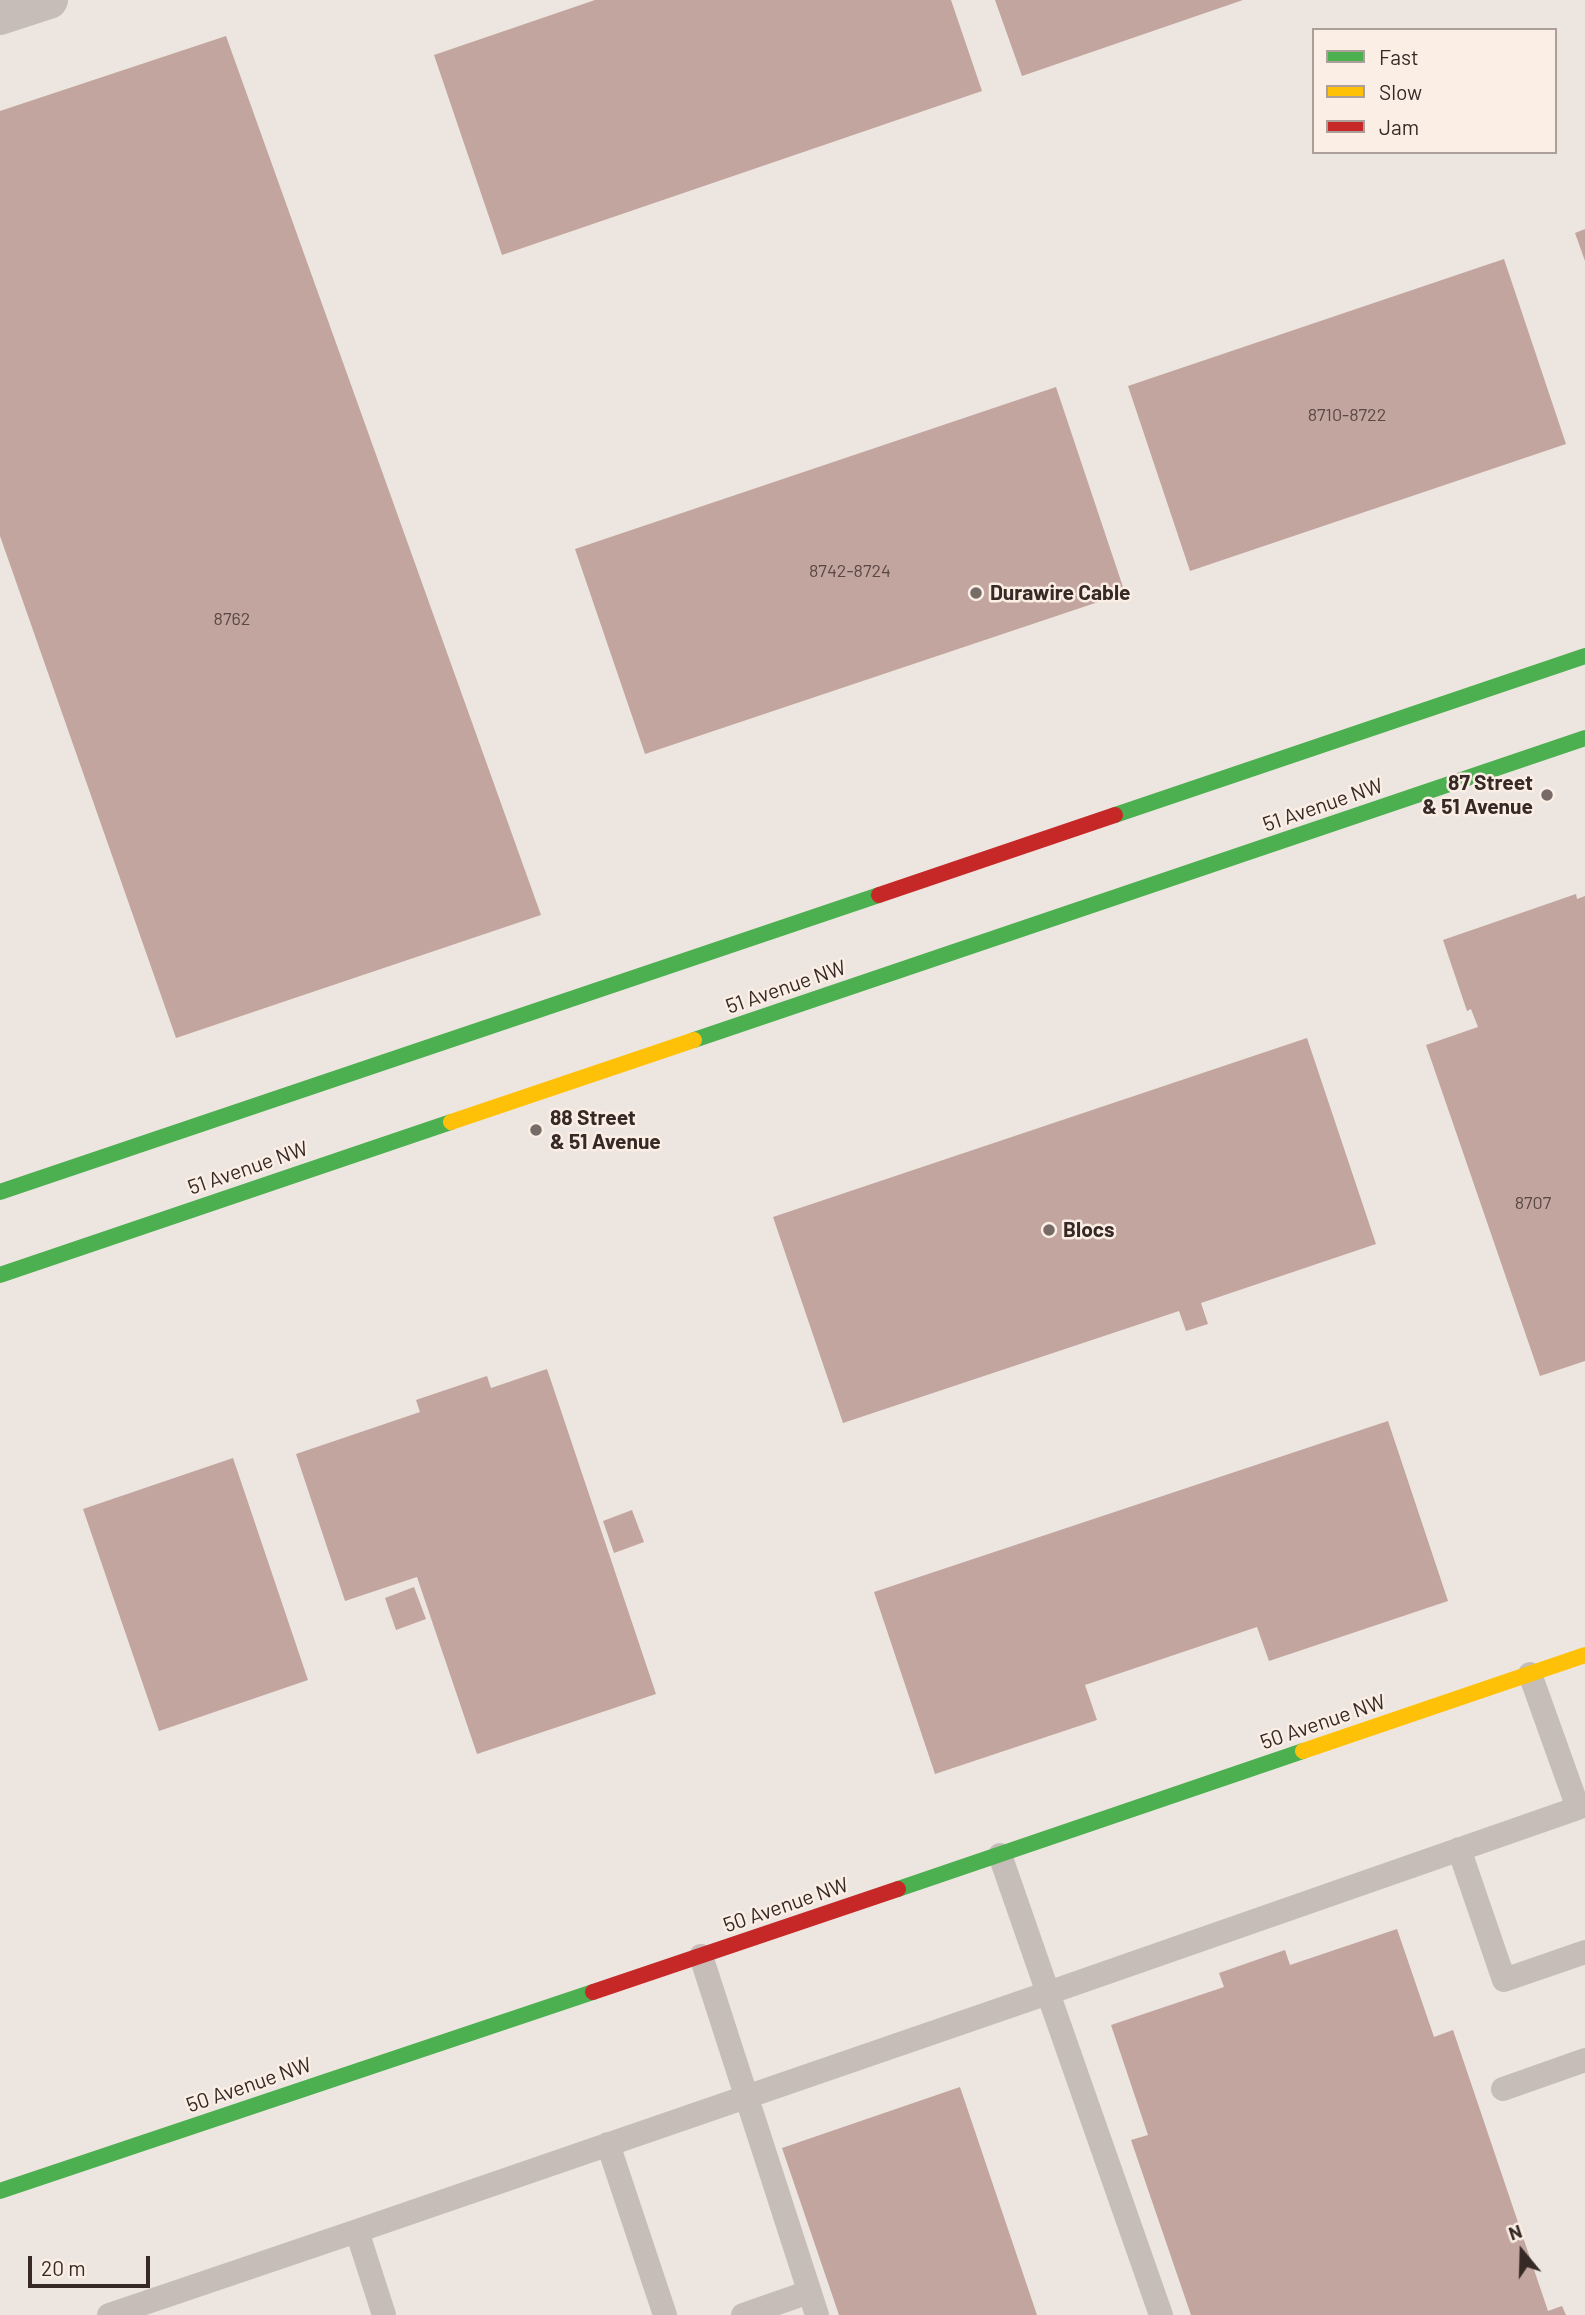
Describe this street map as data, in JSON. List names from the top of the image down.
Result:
{
  "streets": {
    "main road": ["51 Avenue NW", "50 Avenue NW"]
  },
  "places": [
    "Durawire Cable",
    "87 Street & 51 Avenue",
    "88 Street & 51 Avenue",
    "Blocs"
  ],
  "house_numbers": [
    "8710-8722",
    "8742-8724",
    "8762",
    "8707"
  ],
  "legend": ["Fast", "Slow", "Jam"],
  "scale_bar": "20 m",
  "north": "top"
}
